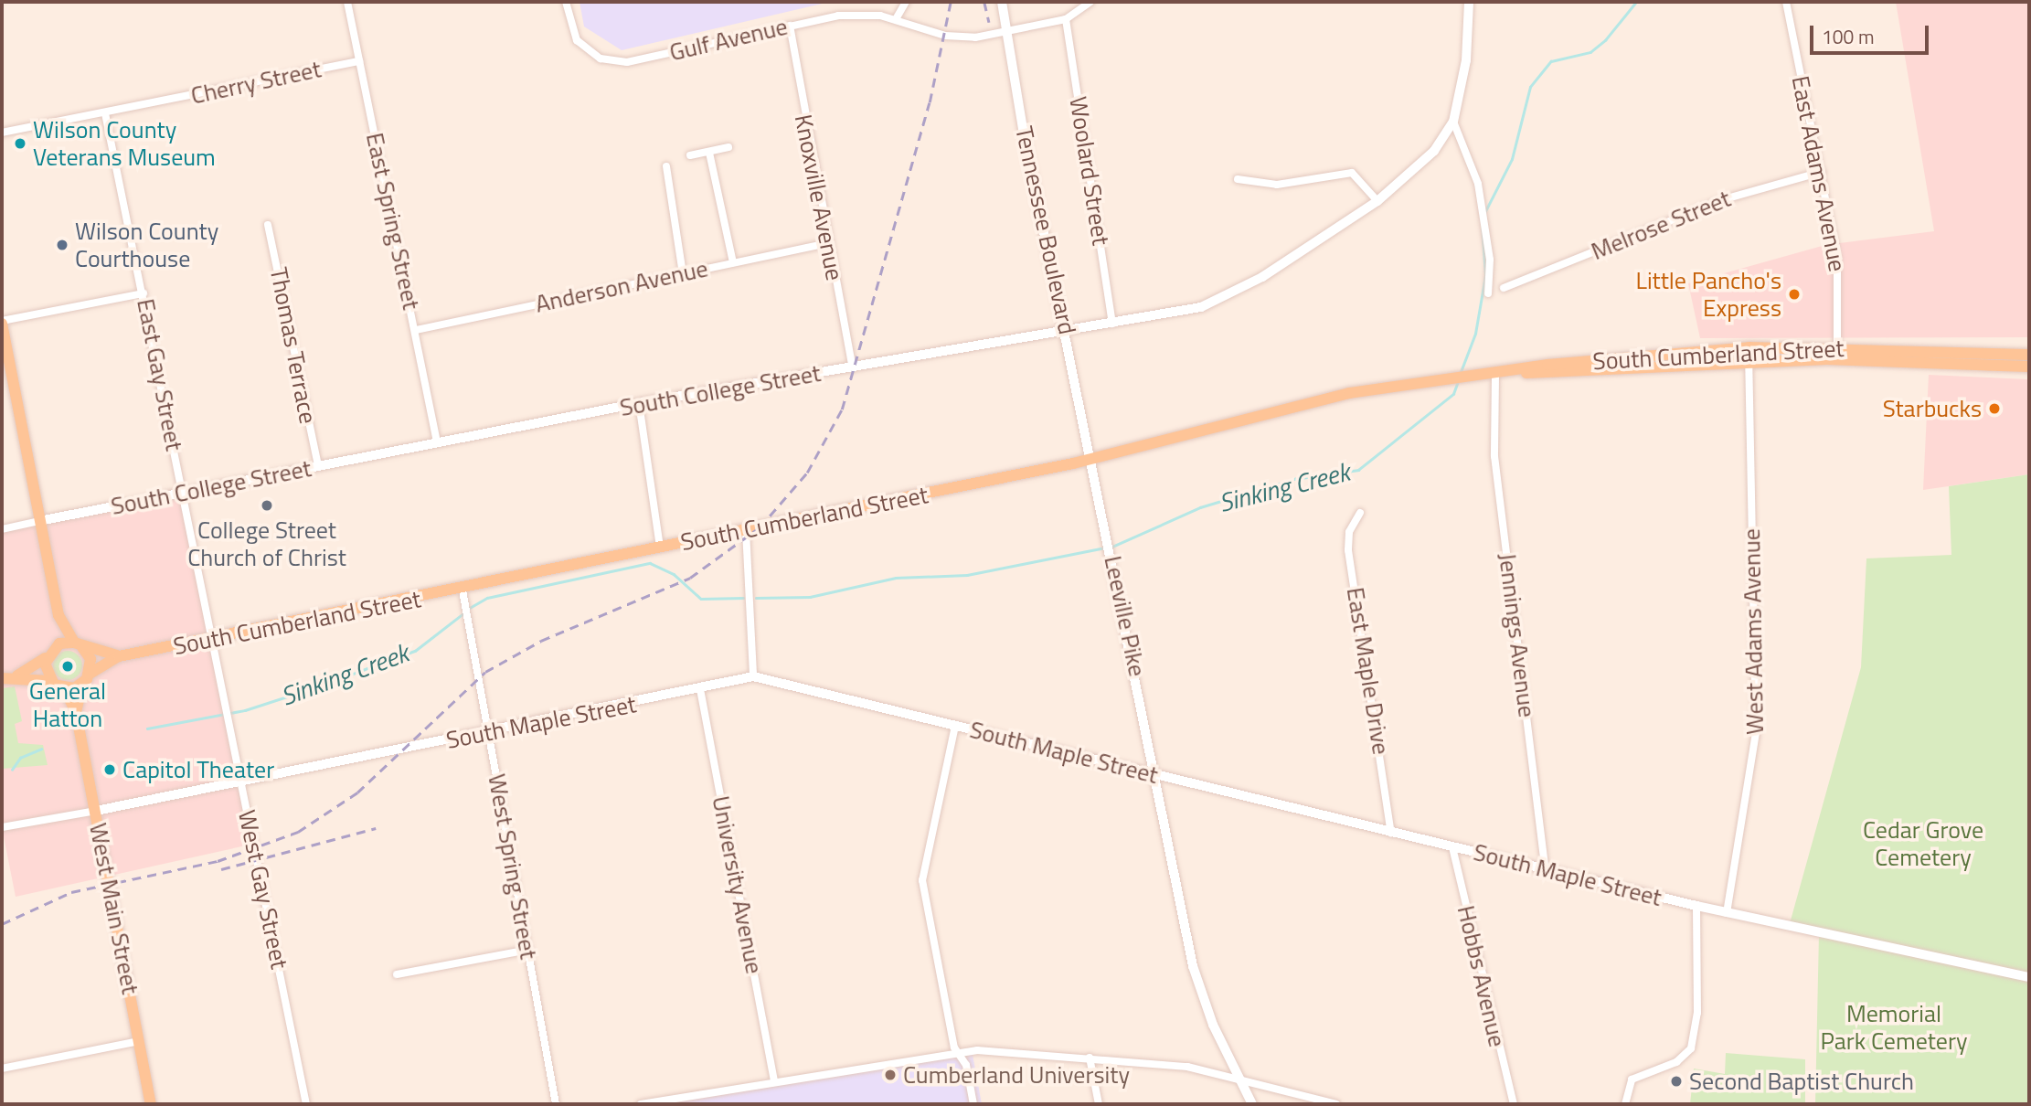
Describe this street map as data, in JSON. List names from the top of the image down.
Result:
{
  "streets": {
    "main road": ["South Cumberland Street", "South College Street", "West Main Street"],
    "street": [
      "Gulf Avenue",
      "Cherry Street",
      "Woolard Street",
      "East Adams Avenue",
      "Knoxville Avenue",
      "East Spring Street",
      "Melrose Street",
      "Tennessee Boulevard",
      "Anderson Avenue",
      "Thomas Terrace",
      "East Gay Street",
      "Leeville Pike",
      "West Adams Avenue",
      "Jennings Avenue",
      "East Maple Drive",
      "South Maple Street",
      "West Spring Street",
      "University Avenue",
      "West Gay Street",
      "Hobbs Avenue"
    ]
  },
  "crossings": [
    ["Gulf Avenue", "Woolard Street"],
    ["Gulf Avenue", "Knoxville Avenue"],
    ["Gulf Avenue", "Tennessee Boulevard"],
    ["Cherry Street", "East Spring Street"],
    ["Cherry Street", "East Gay Street"],
    ["Woolard Street", "South College Street"],
    ["East Adams Avenue", "Melrose Street"],
    ["East Adams Avenue", "South Cumberland Street"],
    ["Knoxville Avenue", "Anderson Avenue"],
    ["Knoxville Avenue", "South College Street"],
    ["East Spring Street", "Anderson Avenue"],
    ["East Spring Street", "South College Street"],
    ["Tennessee Boulevard", "South Cumberland Street"],
    ["Tennessee Boulevard", "South College Street"],
    ["Tennessee Boulevard", "Leeville Pike"],
    ["Thomas Terrace", "South College Street"],
    ["South Cumberland Street", "East Gay Street"],
    ["South Cumberland Street", "Leeville Pike"],
    ["South Cumberland Street", "West Adams Avenue"],
    ["South Cumberland Street", "Jennings Avenue"],
    ["South Cumberland Street", "West Spring Street"],
    ["South Cumberland Street", "West Gay Street"],
    ["South Cumberland Street", "West Main Street"],
    ["East Gay Street", "South College Street"],
    ["East Gay Street", "West Gay Street"],
    ["Leeville Pike", "South Maple Street"],
    ["West Adams Avenue", "South Maple Street"],
    ["Jennings Avenue", "South Maple Street"],
    ["East Maple Drive", "South Maple Street"],
    ["South Maple Street", "West Spring Street"],
    ["South Maple Street", "University Avenue"],
    ["South Maple Street", "West Gay Street"],
    ["South Maple Street", "West Main Street"],
    ["South Maple Street", "Hobbs Avenue"]
  ],
  "water": ["Sinking Creek"],
  "parks": ["Cedar Grove Cemetery", "Memorial Park Cemetery"],
  "places": [
    "Wilson County Veterans Museum",
    "Wilson County Courthouse",
    "Little Pancho's Express",
    "Starbucks",
    "College Street Church of Christ",
    "General Hatton",
    "Capitol Theater",
    "Cumberland University",
    "Second Baptist Church"
  ],
  "scale_bar": "100 m"
}
